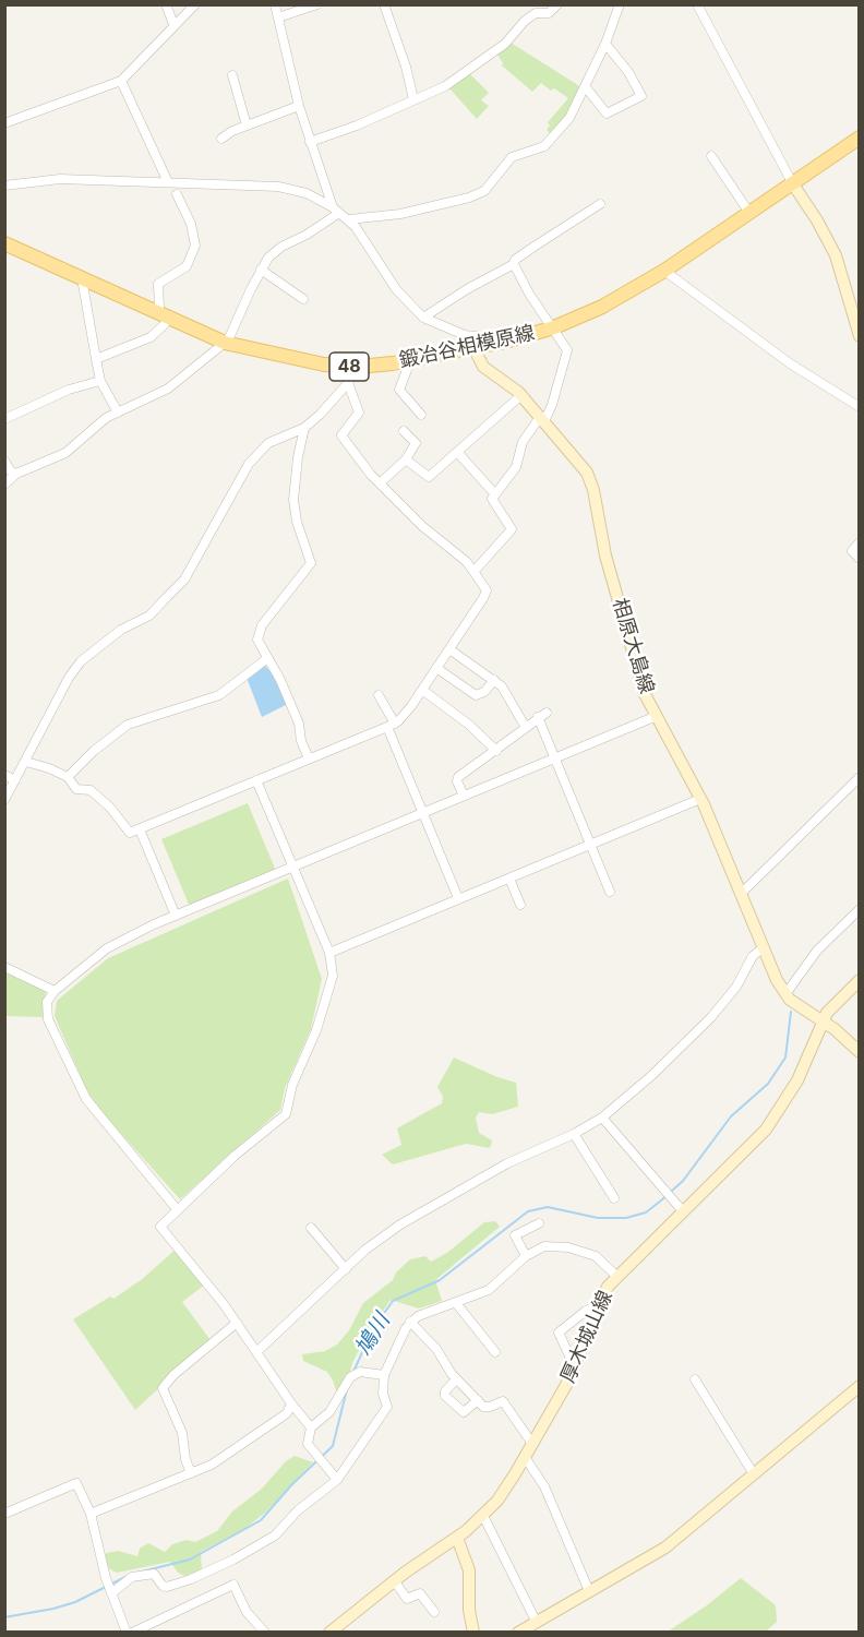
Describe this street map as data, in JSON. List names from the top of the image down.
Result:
{
  "streets": {
    "main road": ["鍛冶谷相模原線", "48"],
    "street": ["相原大島線", "厚木城山線"]
  },
  "crossings": [
    ["鍛冶谷相模原線", "相原大島線"],
    ["相原大島線", "厚木城山線"]
  ],
  "water": ["鳩川"]
}
